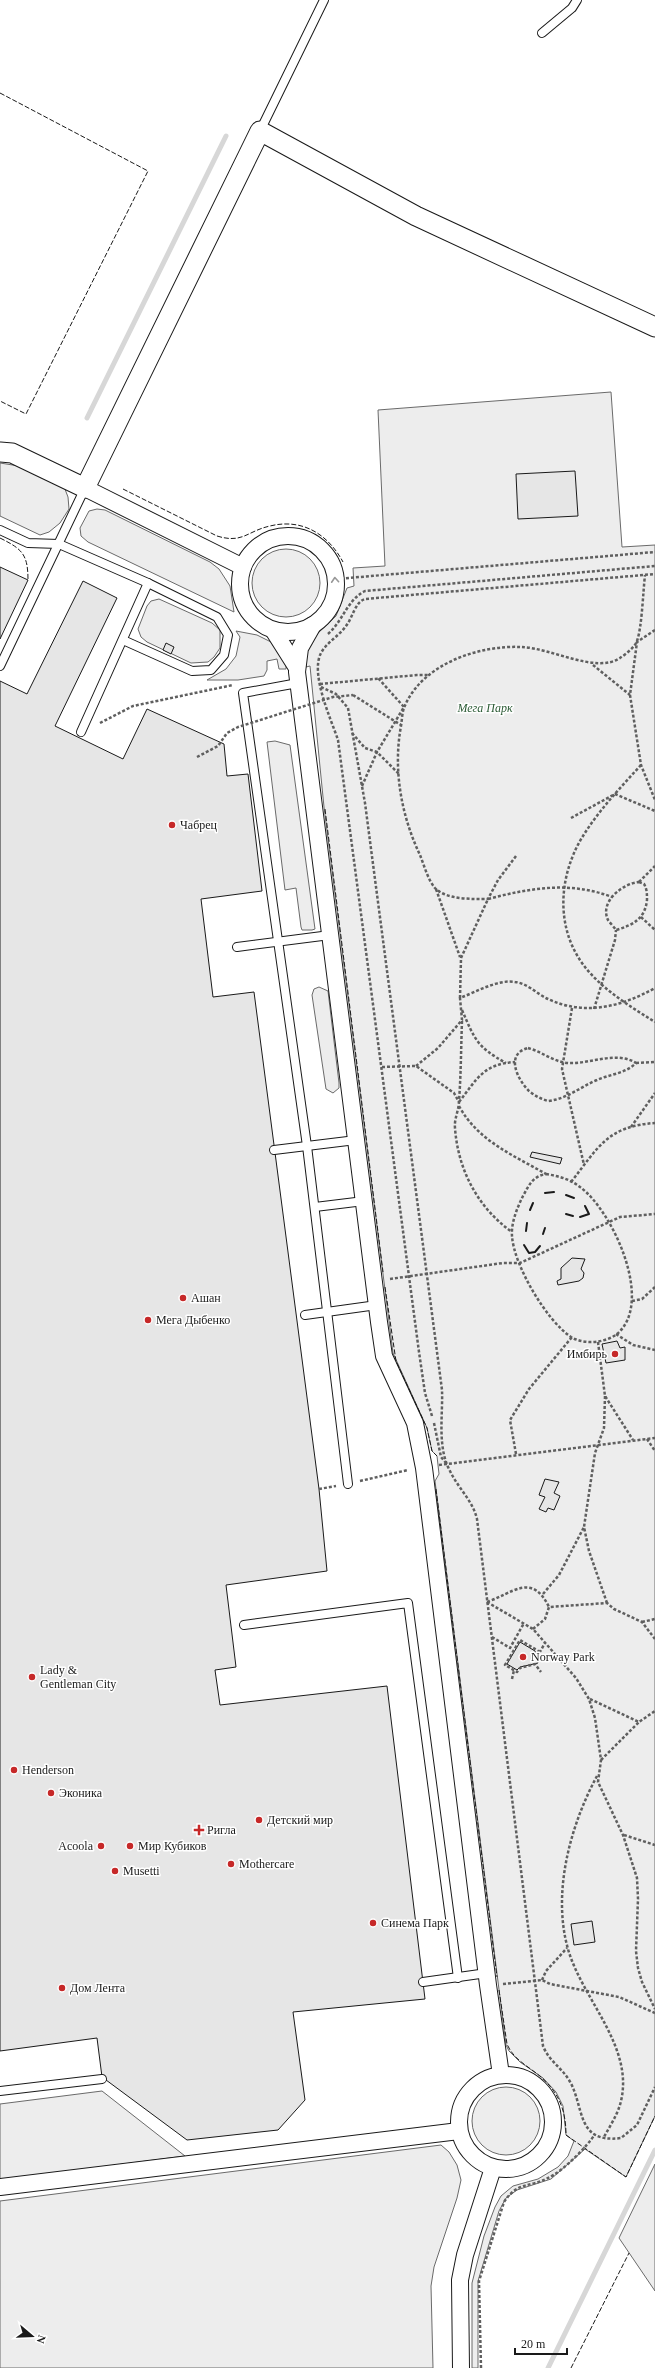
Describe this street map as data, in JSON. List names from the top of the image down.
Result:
{
  "parks": ["Мега Парк"],
  "places": {
    "other": [
      "Чабрец",
      "Ашан",
      "Мега Дыбенко",
      "Имбирь",
      "Norway Park",
      "Lady & Gentleman City",
      "Henderson",
      "Эконика",
      "Детский мир",
      "Acoola",
      "Мир Кубиков",
      "Mothercare",
      "Musetti",
      "Синема Парк",
      "Дом Лента"
    ],
    "health": ["Ригла"]
  },
  "scale_bar": "20 m",
  "north": "right"
}
